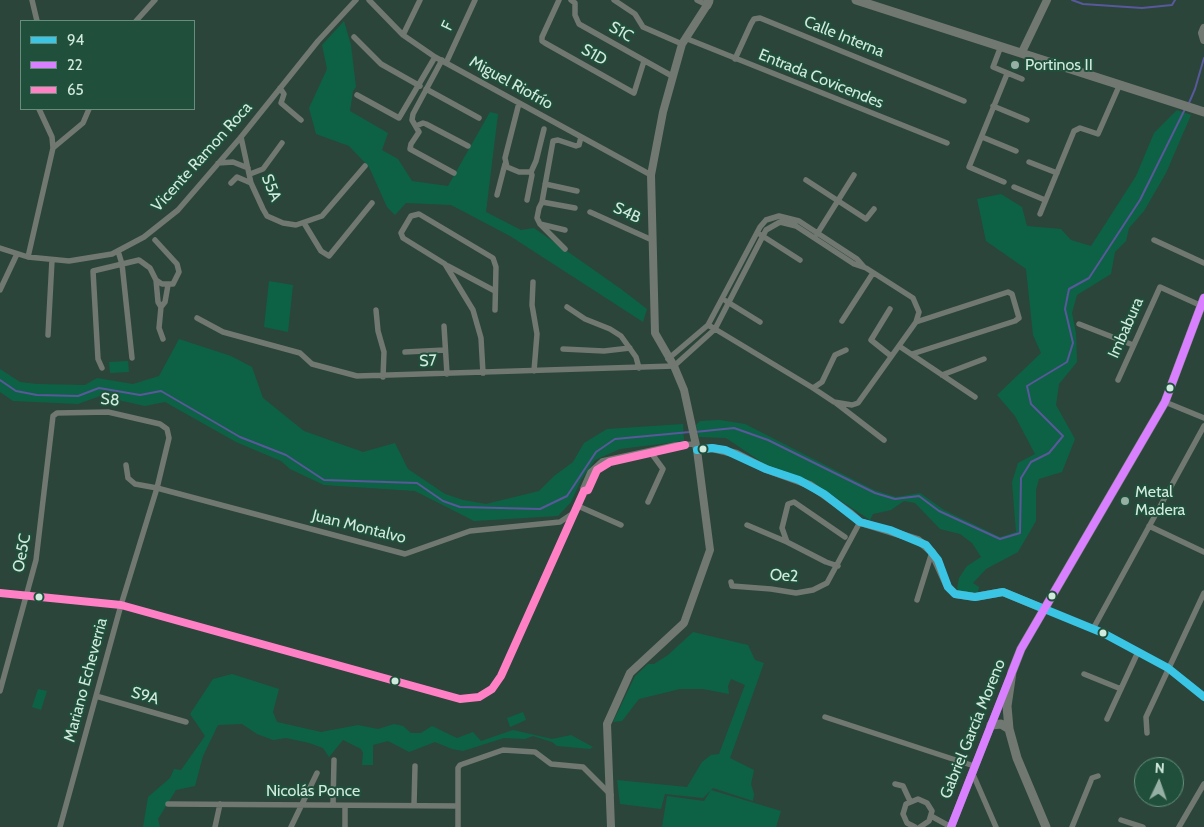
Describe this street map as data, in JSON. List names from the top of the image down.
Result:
{
  "streets": {
    "main road": ["Gabriel García Moreno"],
    "street": [
      "F",
      "S1C",
      "Calle Interna",
      "S1D",
      "Entrada Covicendes",
      "Miguel Riofrío",
      "Vicente Ramon Roca",
      "S5A",
      "S4B",
      "Imbabura",
      "S7",
      "S8",
      "Juan Montalvo",
      "Oe5C",
      "Oe2",
      "Mariano Echeverria",
      "S9A",
      "Nicolás Ponce"
    ]
  },
  "crossings": [
    ["F", "Miguel Riofrío"],
    ["S1C", "S1D"],
    ["Calle Interna", "Entrada Covicendes"],
    ["Vicente Ramon Roca", "S5A"],
    ["Imbabura", "Gabriel García Moreno"],
    ["S8", "Oe5C"],
    ["S8", "Mariano Echeverria"],
    ["Juan Montalvo", "Mariano Echeverria"],
    ["Mariano Echeverria", "S9A"]
  ],
  "places": ["Portinos II", "Metal Madera"],
  "lines": ["transit line 22", "transit line 65", "transit line 94"],
  "legend": ["94", "22", "65"],
  "north": "top"
}
